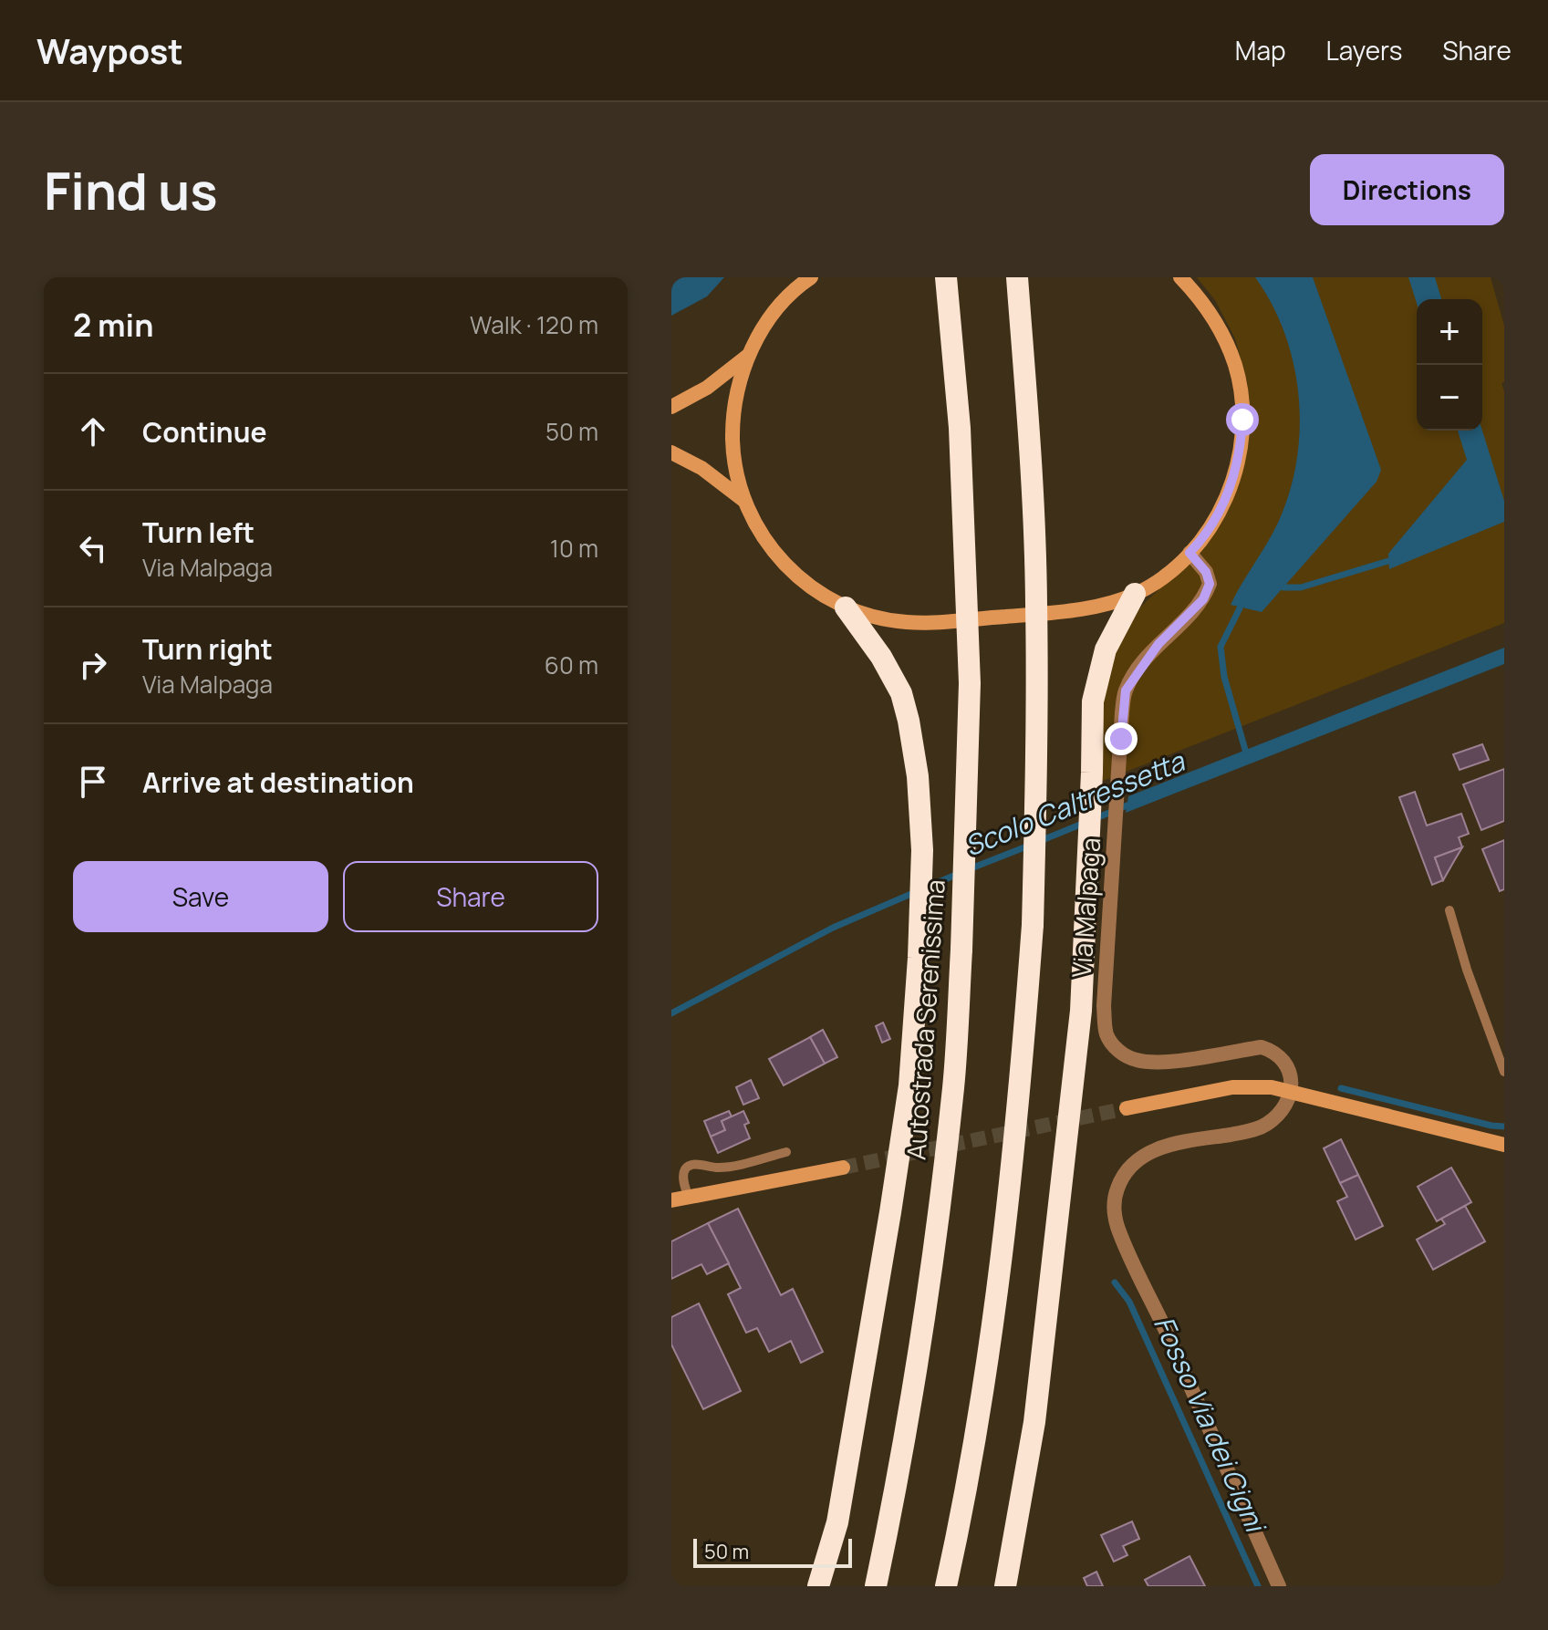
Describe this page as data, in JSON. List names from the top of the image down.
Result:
{
  "streets": {
    "highway": ["Autostrada Serenissima"],
    "street": ["Via Malpaga"]
  },
  "water": ["Scolo Caltressetta", "Fosso Via dei Cigni"],
  "scale_bar": "50 m",
  "page": {
    "header": "Waypost",
    "nav": ["Map", "Layers", "Share"],
    "buttons": [
      "Directions",
      ["Save", "Share"]
    ],
    "title": "Find us",
    "heading": ["2 min", "Walk · 120 m"],
    "map_buttons": ["+", "−"],
    "list": [
      ["Continue", "50 m"],
      ["Turn left", "Via Malpaga", "10 m"],
      ["Turn right", "Via Malpaga", "60 m"],
      "Arrive at destination"
    ],
    "scale": "50 m"
  }
}
